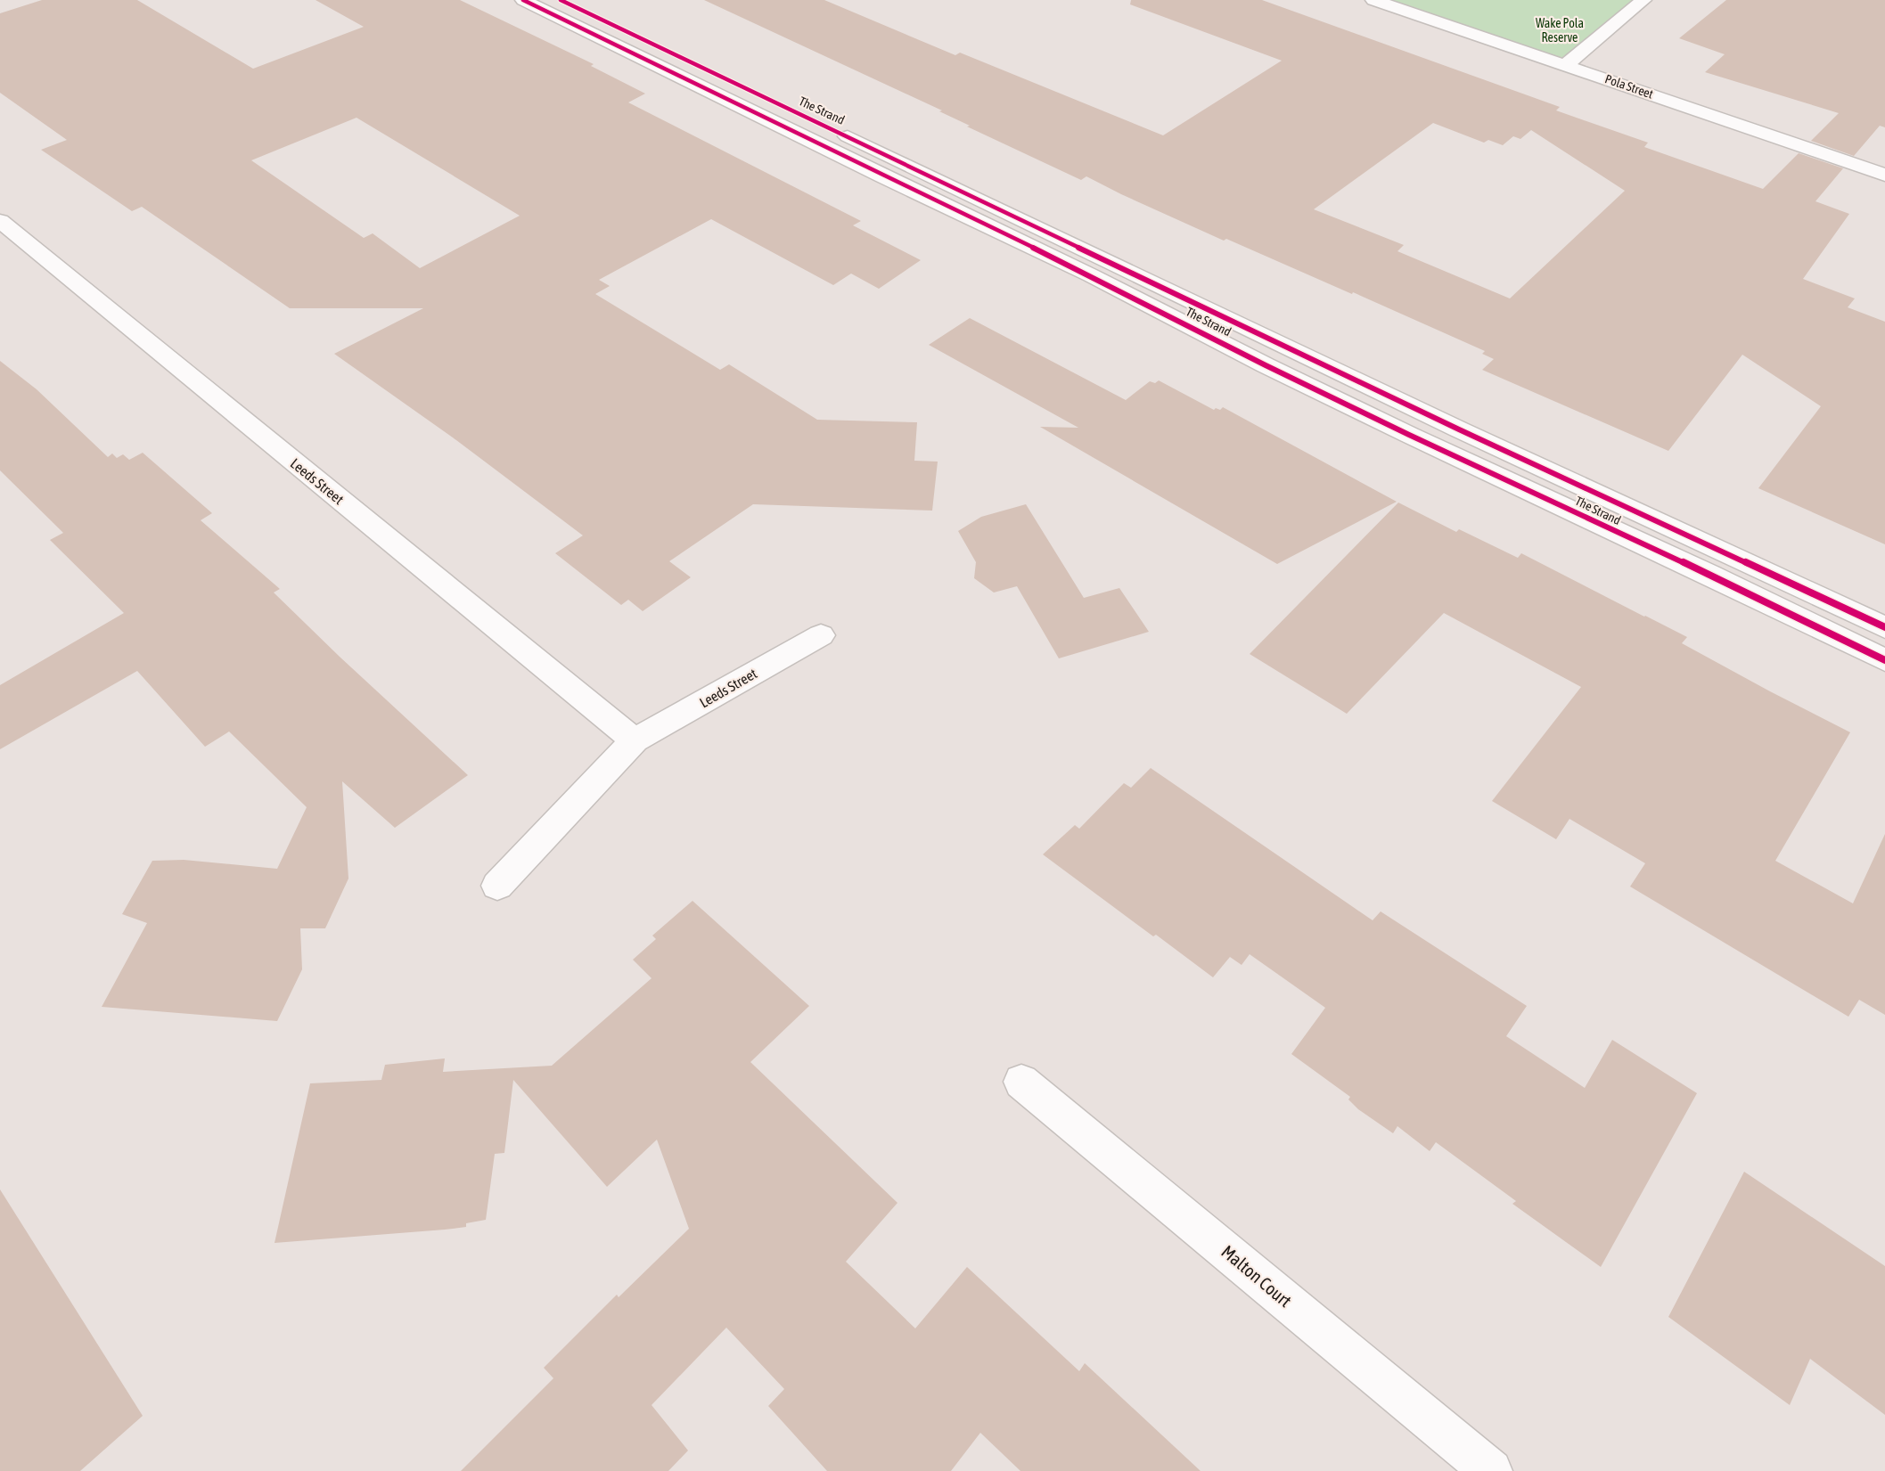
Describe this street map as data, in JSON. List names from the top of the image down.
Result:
{
  "streets": {
    "street": [
      "Pola Street",
      "The Strand",
      "Leeds Street",
      "Malton Court"
    ]
  },
  "parks": ["Wake Pola Reserve"]
}
